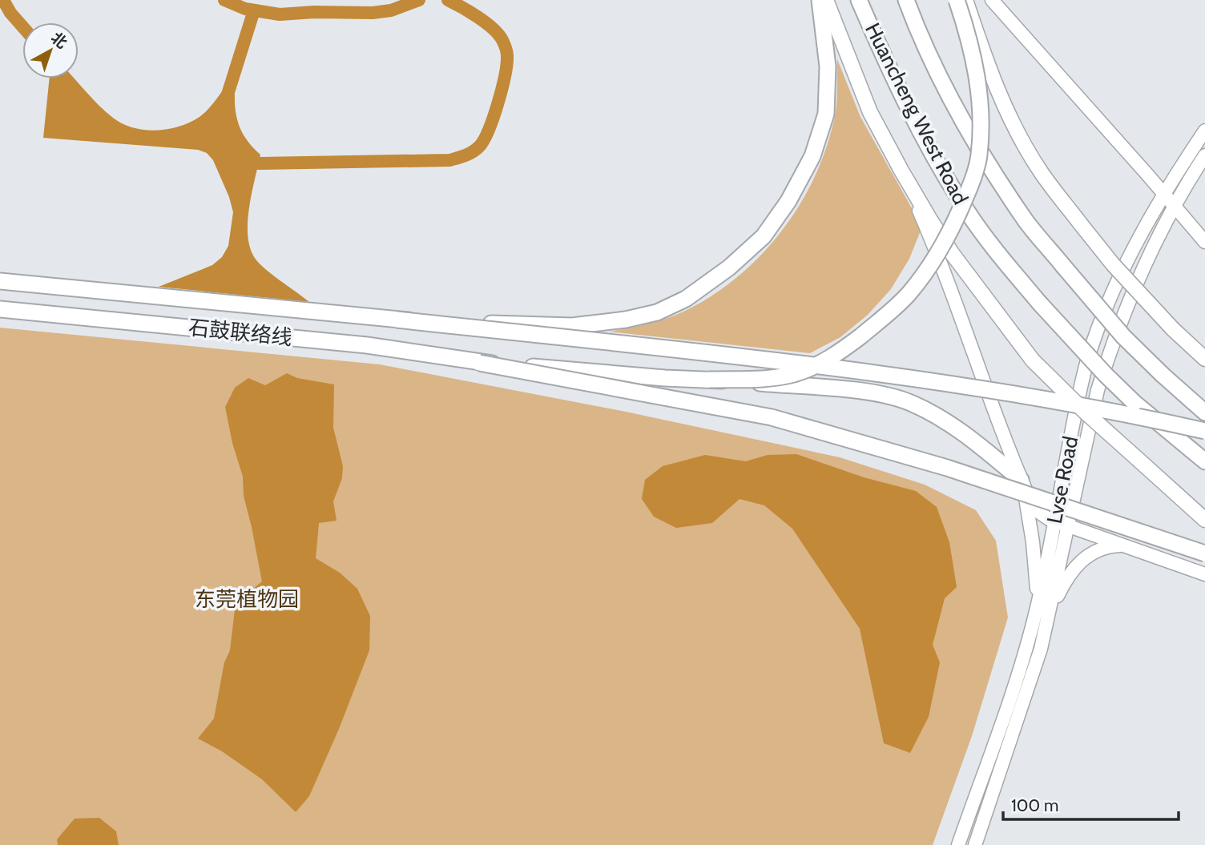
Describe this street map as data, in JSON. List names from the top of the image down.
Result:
{
  "streets": {
    "highway": ["Huancheng West Road", "石鼓联络线"],
    "main road": ["Lvse Road"]
  },
  "parks": ["东莞植物园"],
  "scale_bar": "100 m",
  "north": "top right"
}
